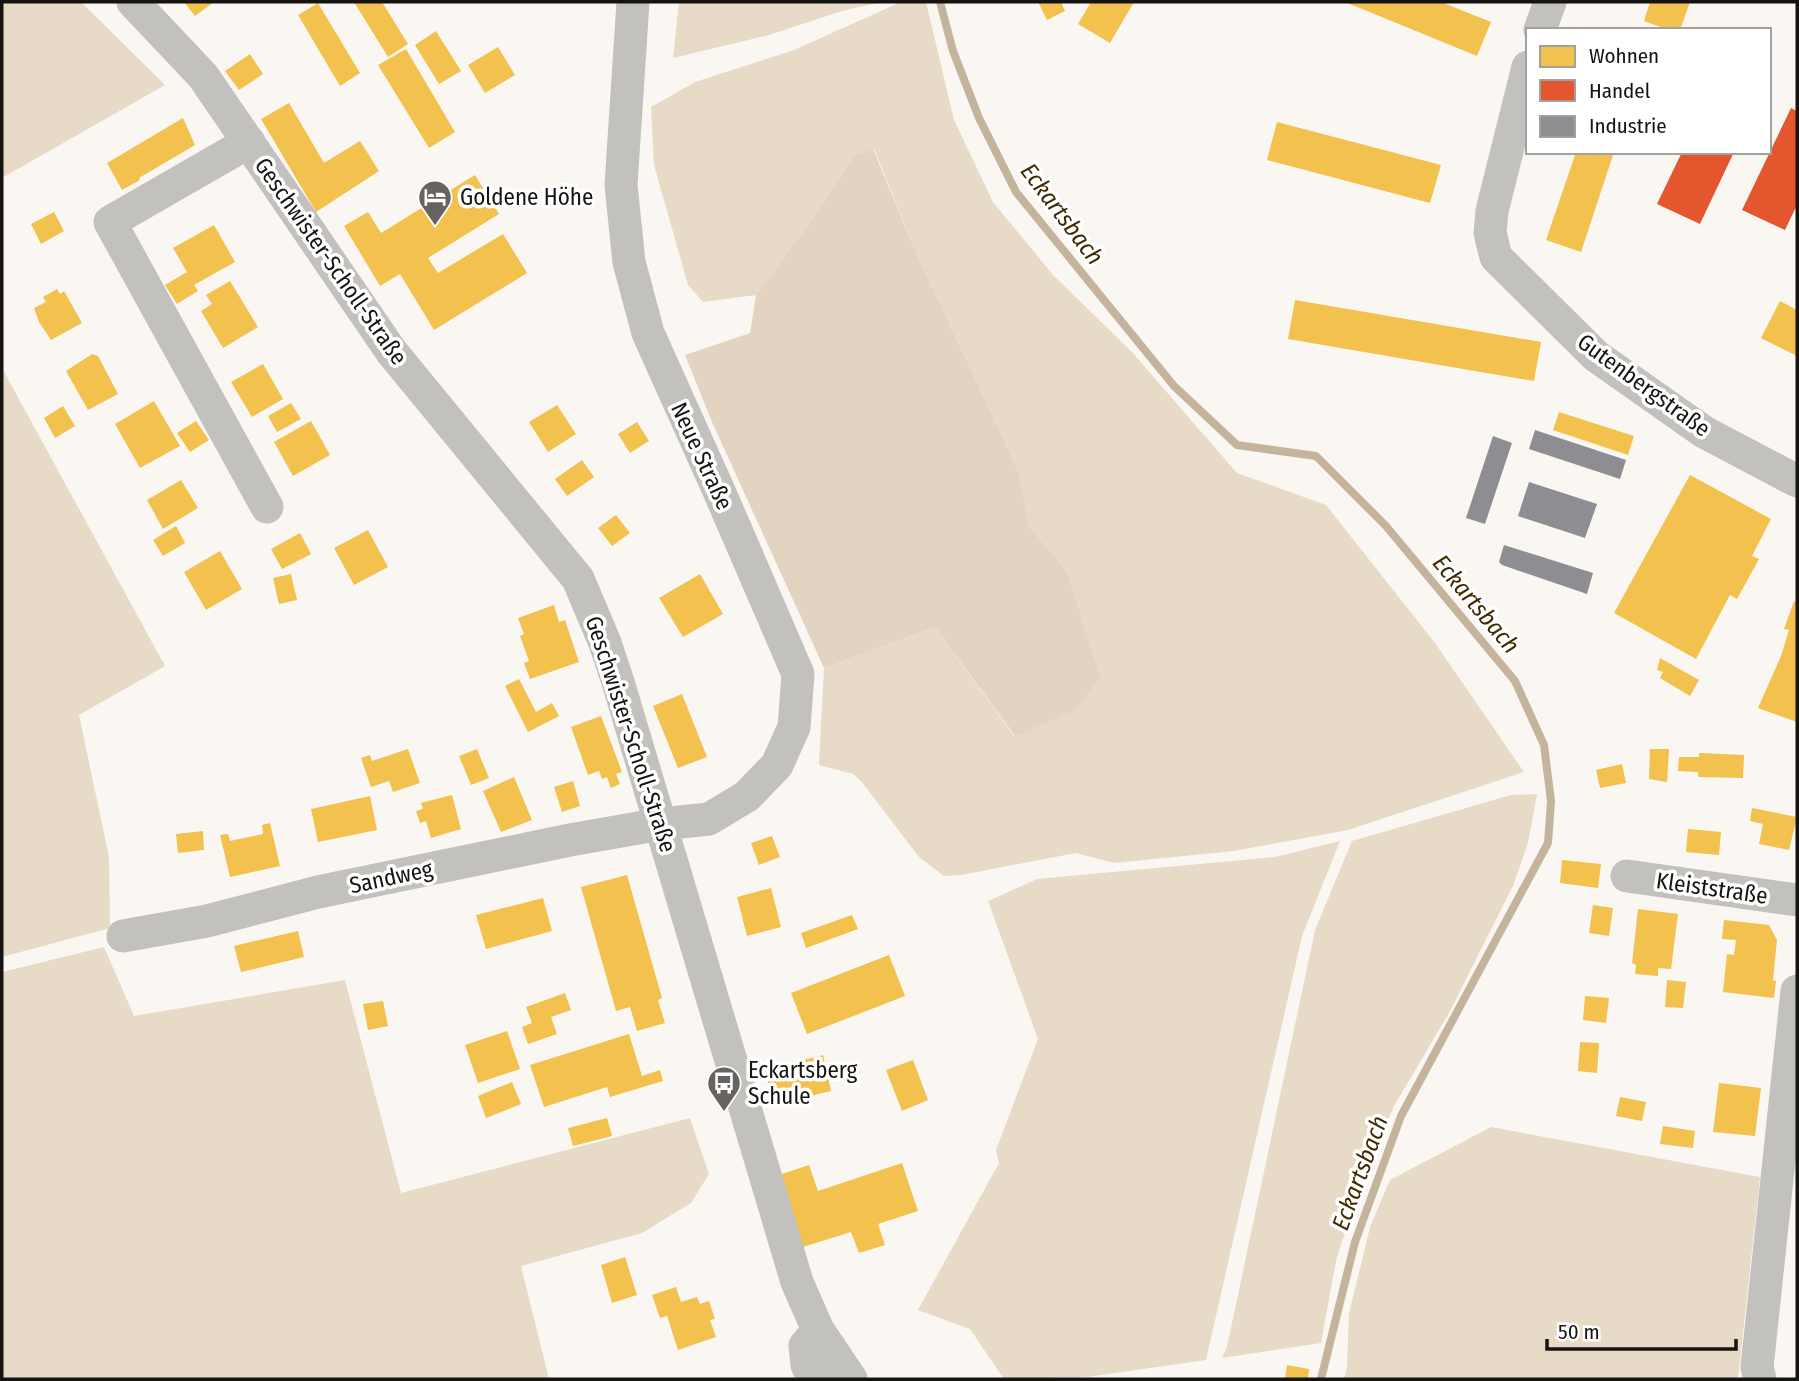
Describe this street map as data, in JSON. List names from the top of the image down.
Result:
{
  "streets": {
    "street": [
      "Geschwister-Scholl-Straße",
      "Gutenbergstraße",
      "Neue Straße",
      "Sandweg",
      "Kleiststraße"
    ]
  },
  "crossings": [
    ["Geschwister-Scholl-Straße", "Neue Straße"],
    ["Geschwister-Scholl-Straße", "Sandweg"],
    ["Neue Straße", "Sandweg"]
  ],
  "water": ["Eckartsbach"],
  "places": {
    "hotel": ["Goldene Höhe"],
    "bus stop": ["Eckartsberg Schule"]
  },
  "legend": ["Wohnen", "Handel", "Industrie"],
  "scale_bar": "50 m"
}
